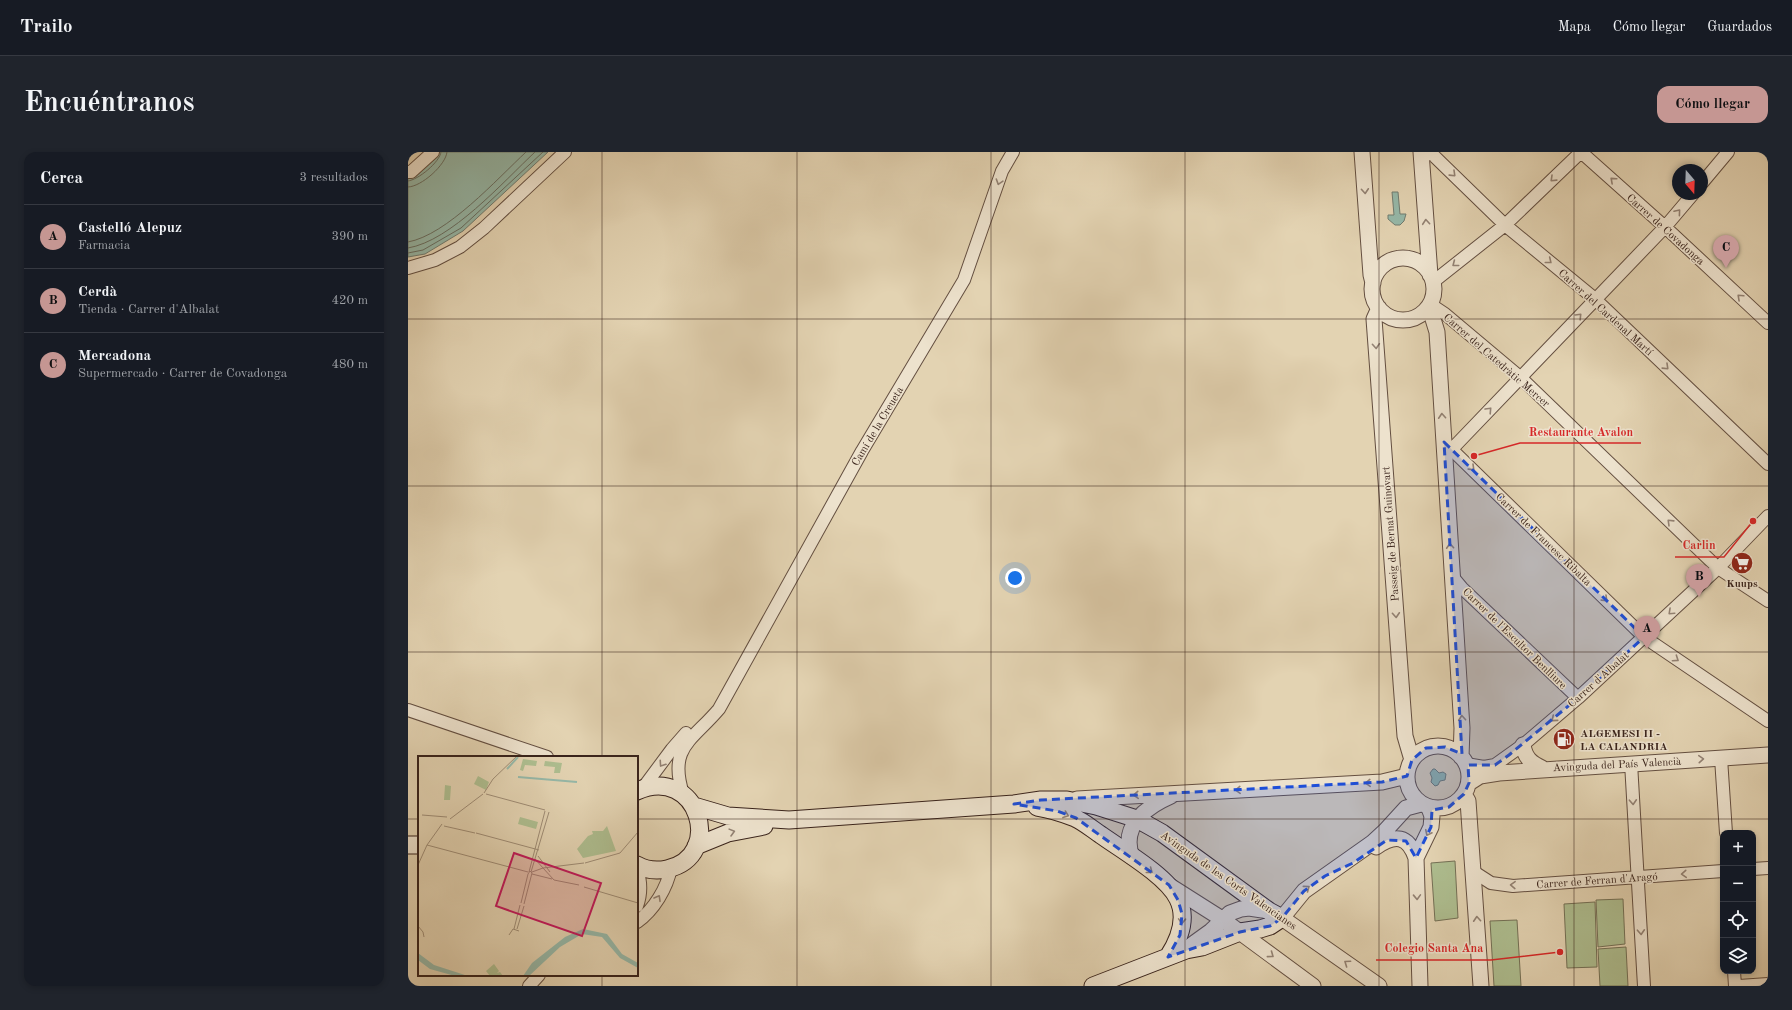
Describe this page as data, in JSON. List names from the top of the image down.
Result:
{
  "streets": {
    "main road": ["Avinguda de les Corts Valencianes"],
    "street": [
      "Carrer de Covadonga",
      "Carrer del Cardenal Martí",
      "Carrer del Catedràtic Mercer",
      "Camí de la Creueta",
      "Passeig de Bernat Guinovart",
      "Carrer de Francesc Ribalta",
      "Carrer de l'Escultor Benlliure",
      "Carrer d'Albalat",
      "Avinguda del País Valencià",
      "Carrer de Ferran d'Aragó"
    ]
  },
  "crossings": [
    ["Carrer del Catedràtic Mercer", "Passeig de Bernat Guinovart"],
    ["Carrer del Catedràtic Mercer", "Carrer d'Albalat"],
    ["Passeig de Bernat Guinovart", "Carrer d'Albalat"],
    ["Passeig de Bernat Guinovart", "Avinguda del País Valencià"],
    ["Carrer de Francesc Ribalta", "Carrer d'Albalat"],
    ["Carrer de l'Escultor Benlliure", "Carrer d'Albalat"],
    ["Carrer d'Albalat", "Avinguda del País Valencià"]
  ],
  "one_way": [
    "Carrer de Covadonga",
    "Carrer del Cardenal Martí",
    "Carrer del Catedràtic Mercer",
    "Camí de la Creueta",
    "Carrer de Francesc Ribalta",
    "Carrer d'Albalat",
    "Carrer de Ferran d'Aragó"
  ],
  "places": {
    "other": ["Restaurante Avalon", "Carlin", "Colegio Santa Ana"],
    "supermarket": ["Kuups"],
    "fuel station": ["ALGEMESI II - LA CALANDRIA"]
  },
  "north": "bottom",
  "page": {
    "header": "Trailo",
    "nav": ["Mapa", "Cómo llegar", "Guardados"],
    "buttons": "Cómo llegar",
    "title": "Encuéntranos",
    "heading": ["Cerca", "3 resultados"],
    "list": [
      {
        "mark": "A",
        "name": "Castelló Alepuz",
        "note": "Farmacia",
        "value": "390 m"
      },
      {
        "mark": "B",
        "name": "Cerdà",
        "note": "Tienda · Carrer d'Albalat",
        "value": "420 m"
      },
      {
        "mark": "C",
        "name": "Mercadona",
        "note": "Supermercado · Carrer de Covadonga",
        "value": "480 m"
      }
    ],
    "pins": ["C", "B", "A"],
    "map_buttons": ["+", "−"]
  }
}
